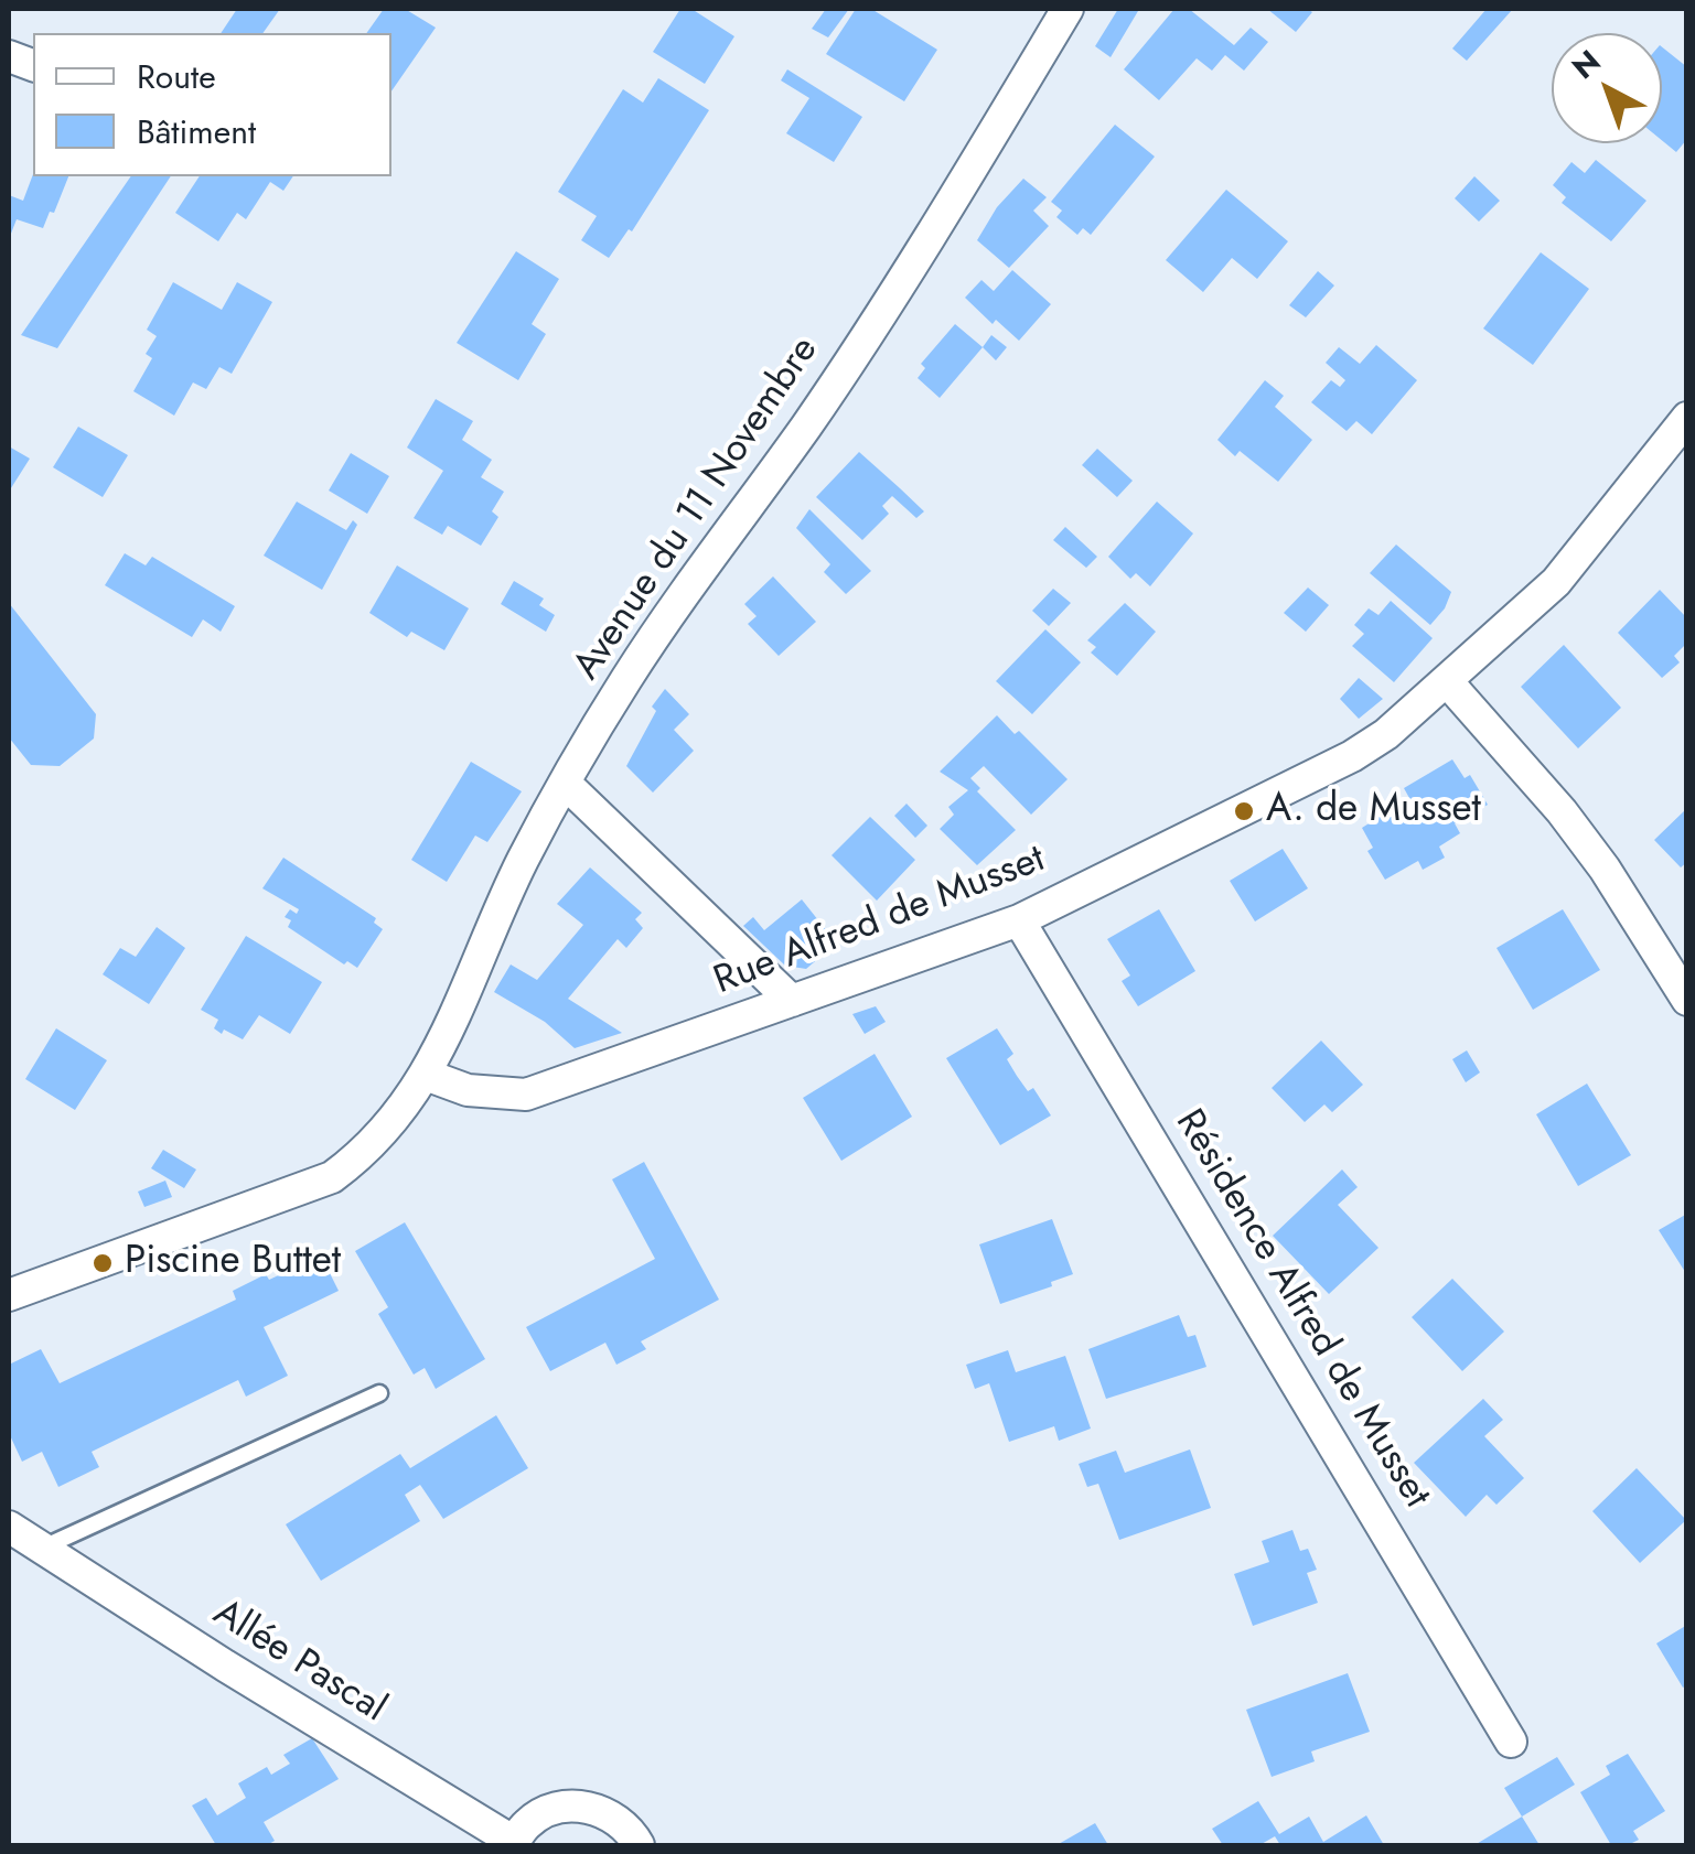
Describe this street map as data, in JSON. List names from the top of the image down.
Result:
{
  "streets": {
    "street": [
      "Avenue du 11 Novembre",
      "Rue Alfred de Musset",
      "Résidence Alfred de Musset",
      "Allée Pascal"
    ]
  },
  "crossings": [
    ["Avenue du 11 Novembre", "Rue Alfred de Musset"],
    ["Rue Alfred de Musset", "Résidence Alfred de Musset"]
  ],
  "places": ["A. de Musset", "Piscine Buttet"],
  "legend": ["Route", "Bâtiment"],
  "north": "top left"
}
